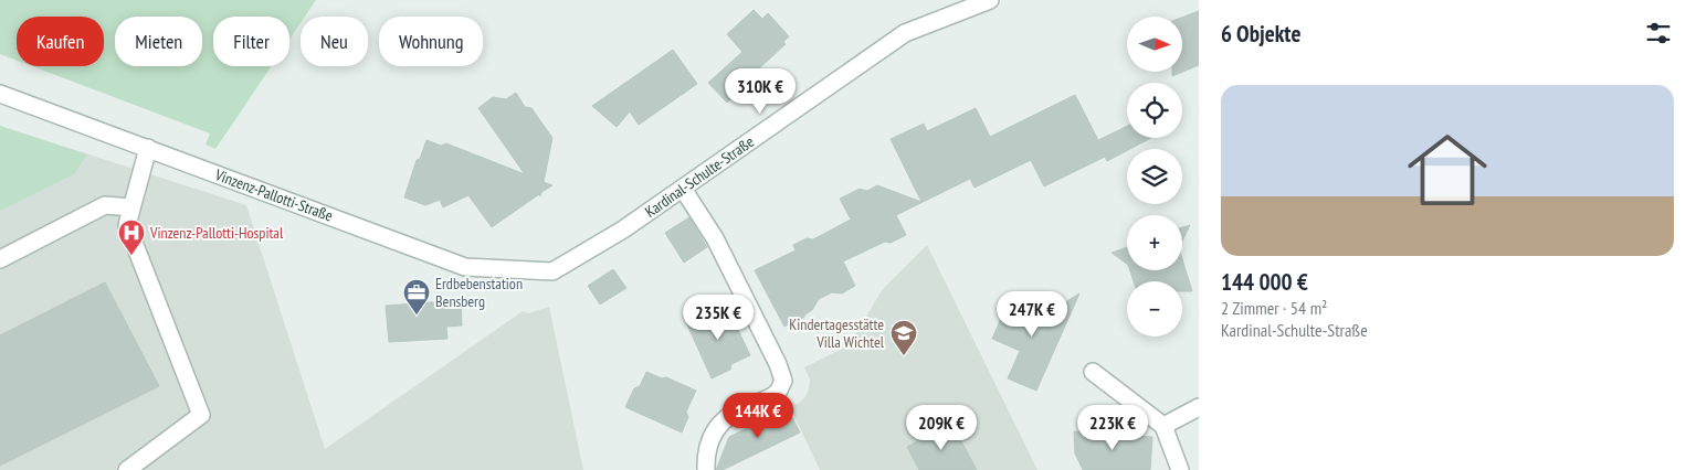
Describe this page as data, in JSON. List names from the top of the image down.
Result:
{
  "streets": {
    "street": ["Kardinal-Schulte-Straße", "Vinzenz-Pallotti-Straße"]
  },
  "crossings": [
    ["Kardinal-Schulte-Straße", "Vinzenz-Pallotti-Straße"]
  ],
  "places": {
    "hospital": ["Vinzenz-Pallotti-Hospital"],
    "office": ["Erdbebenstation Bensberg"],
    "school or university": ["Kindertagesstätte Villa Wichtel"]
  },
  "north": "right",
  "page": {
    "heading": "6 Objekte",
    "map_buttons": ["+", "−"],
    "chip": [
      "Kaufen",
      "Mieten",
      "Filter",
      "Neu",
      "Wohnung"
    ],
    "list": [
      {
        "name": "144 000 €",
        "note": "2 Zimmer · 54 m² · Kardinal-Schulte-Straße"
      }
    ],
    "price": [
      "310K €",
      "247K €",
      "235K €",
      "144K €",
      "209K €",
      "223K €"
    ]
  }
}
